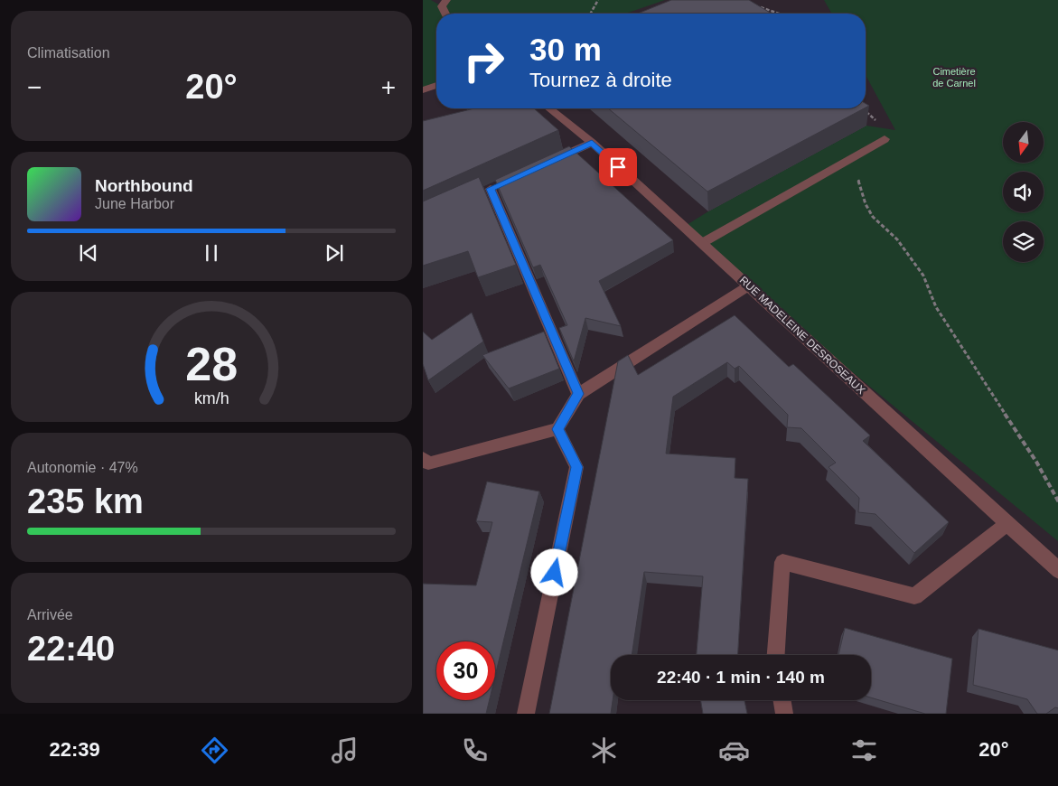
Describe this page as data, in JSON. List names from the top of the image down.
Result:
{
  "streets": {
    "street": ["RUE MADELEINE DESROSEAUX"]
  },
  "parks": ["Cimetière de Carnel"],
  "north": "bottom",
  "page": {
    "tile": [
      "Climatisation",
      ["Autonomie · 47%", "235 km"],
      ["Arrivée", "22:40"]
    ],
    "turn": ["30 m", "Tournez à droite"],
    "heat": ["−", "20°", "+"],
    "song": ["Northbound", "June Harbor"],
    "limit": "30",
    "trip": "22:40 · 1 min · 140 m",
    "tabs": ["22:39", "20°"],
    "gauge": ["28", "km/h"]
  }
}
